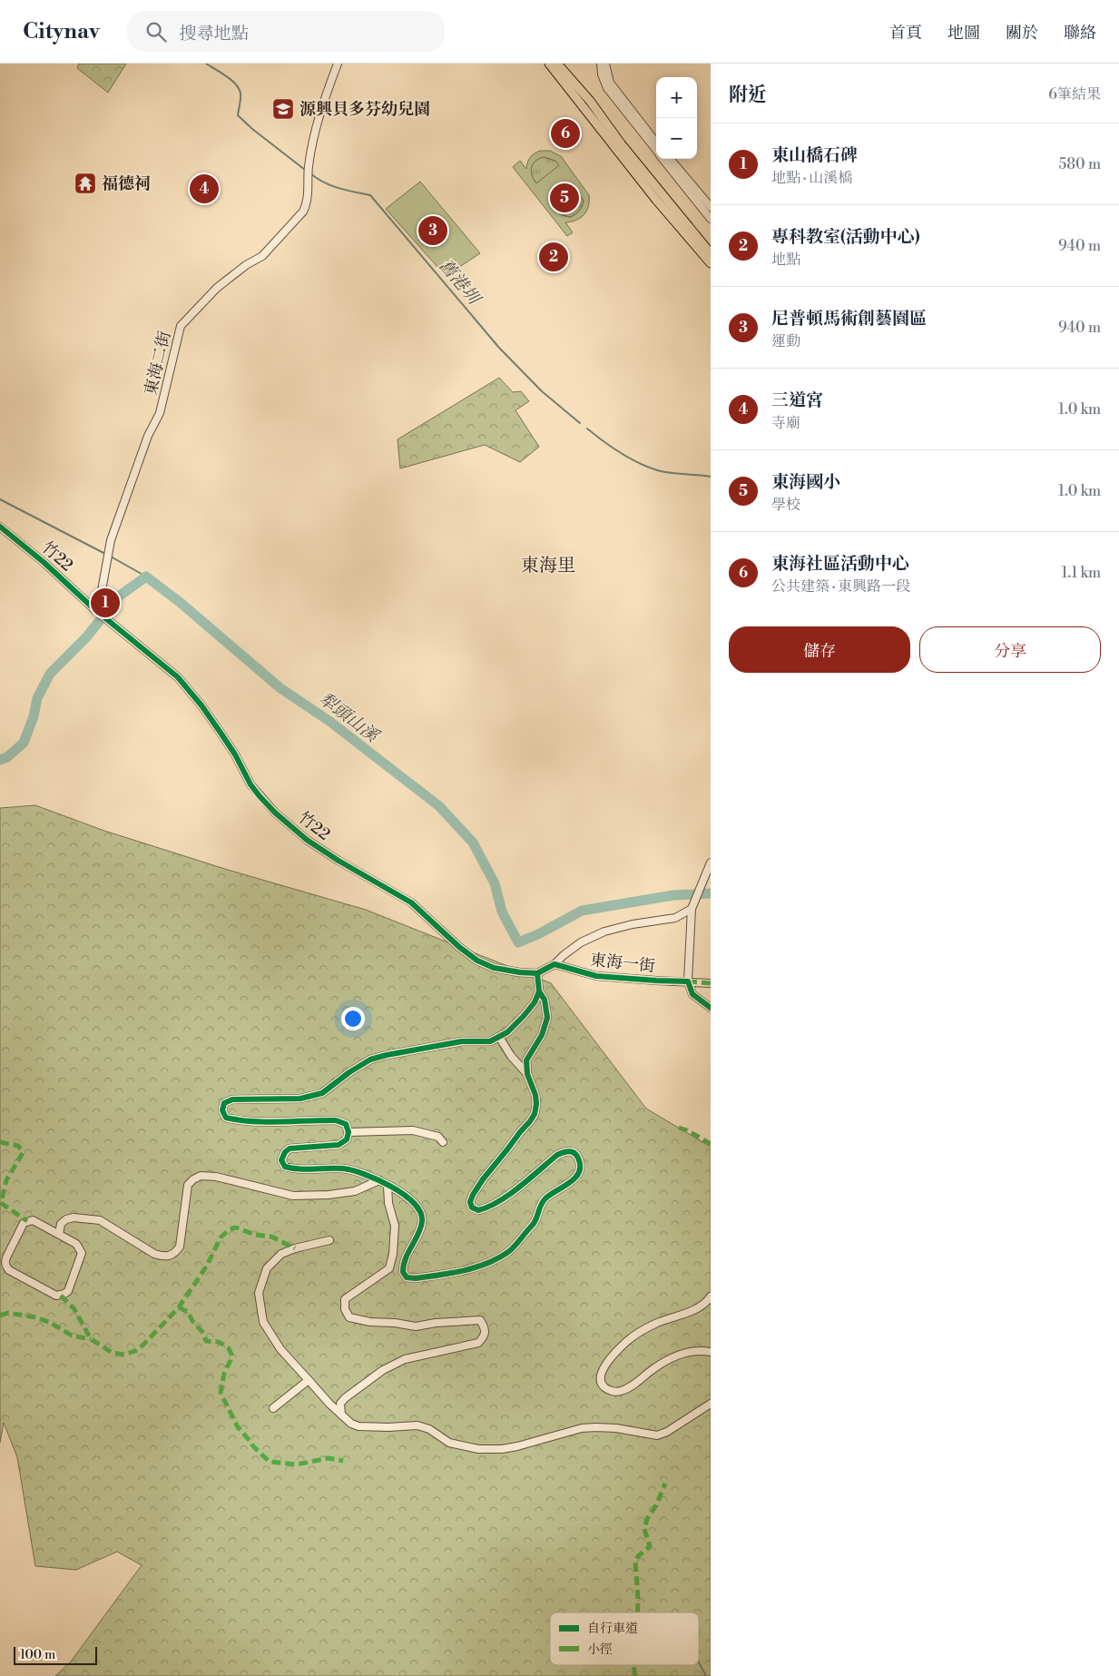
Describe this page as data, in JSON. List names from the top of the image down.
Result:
{
  "streets": {
    "street": ["東海二街", "竹22", "東海一街"]
  },
  "crossings": [
    ["東海二街", "竹22"],
    ["竹22", "東海一街"]
  ],
  "districts": ["東海里"],
  "water": ["舊港圳", "犁頭山溪"],
  "places": {
    "school or university": ["源興貝多芬幼兒園"],
    "temple": ["福德祠"]
  },
  "legend": ["自行車道", "小徑"],
  "scale_bar": "100 m",
  "page": {
    "header": "Citynav",
    "search": "搜尋地點",
    "nav": [
      "首頁",
      "地圖",
      "關於",
      "聯絡"
    ],
    "heading": ["附近", "6筆結果"],
    "map_buttons": ["+", "−"],
    "pins": [
      "6",
      "4",
      "5",
      "3",
      "2",
      "1"
    ],
    "list": [
      {
        "mark": "1",
        "name": "東山橋石碑",
        "note": "地點 · 山溪橋",
        "value": "580 m"
      },
      {
        "mark": "2",
        "name": "專科教室(活動中心)",
        "note": "地點",
        "value": "940 m"
      },
      {
        "mark": "3",
        "name": "尼普頓馬術創藝園區",
        "note": "運動",
        "value": "940 m"
      },
      {
        "mark": "4",
        "name": "三道宮",
        "note": "寺廟",
        "value": "1.0 km"
      },
      {
        "mark": "5",
        "name": "東海國小",
        "note": "學校",
        "value": "1.0 km"
      },
      {
        "mark": "6",
        "name": "東海社區活動中心",
        "note": "公共建築 · 東興路一段",
        "value": "1.1 km"
      }
    ],
    "buttons": ["儲存", "分享"],
    "scale": "100 m"
  }
}
